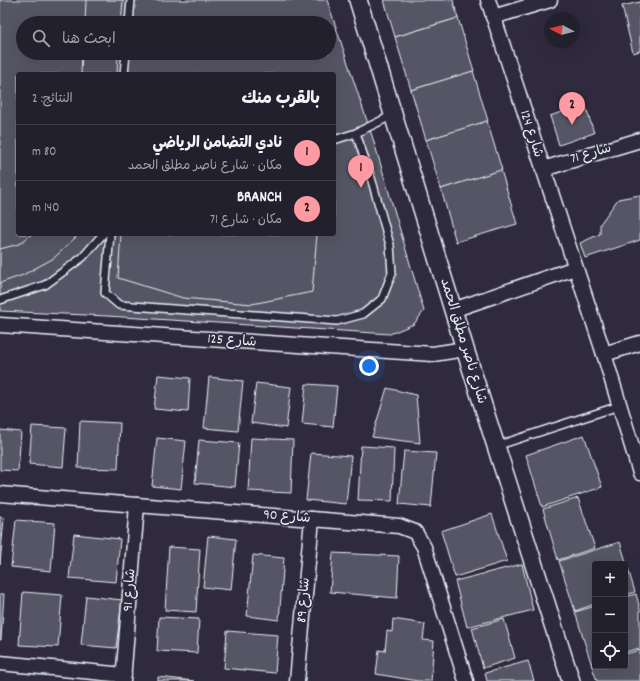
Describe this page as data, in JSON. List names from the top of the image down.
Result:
{
  "streets": {
    "street": [
      "شارع 124",
      "شارع 71",
      "شارع 125",
      "شارع ناصر مطلق الحمد",
      "شارع 90",
      "شارع 91",
      "شارع 89"
    ]
  },
  "crossings": [
    ["شارع 124", "شارع 71"],
    ["شارع 125", "شارع ناصر مطلق الحمد"],
    ["شارع 90", "شارع 91"],
    ["شارع 90", "شارع 89"]
  ],
  "north": "left",
  "page": {
    "search": "ابحث هنا",
    "heading": ["بالقرب منك", "النتائج: 2"],
    "pins": ["2", "1"],
    "list": [
      {
        "mark": "1",
        "name": "نادي التضامن الرياضي",
        "note": "مكان · شارع ناصر مطلق الحمد",
        "value": "80 m"
      },
      {
        "mark": "2",
        "name": "BRANCH",
        "note": "مكان · شارع 71",
        "value": "140 m"
      }
    ],
    "map_buttons": ["+", "−"]
  }
}
